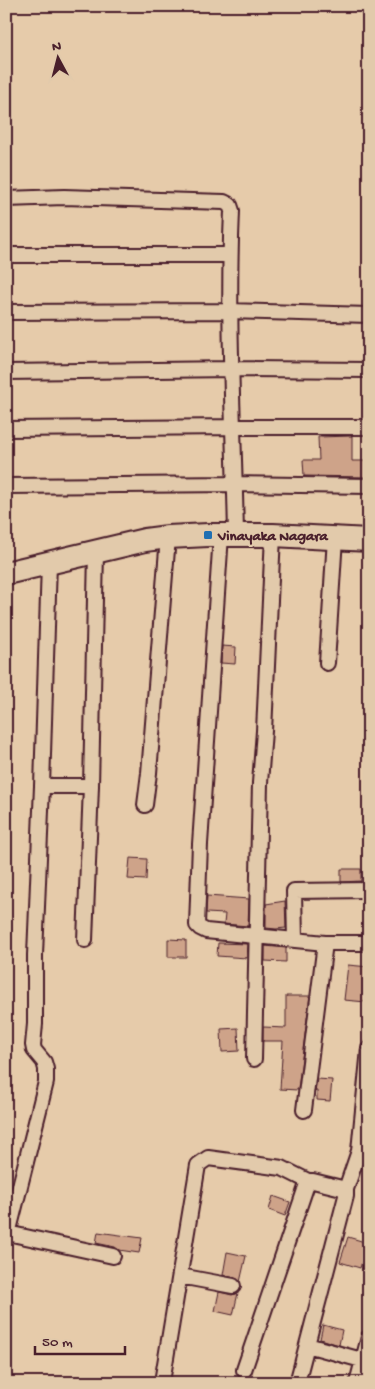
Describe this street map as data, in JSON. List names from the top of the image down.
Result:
{
  "places": {
    "transit": ["Vinayaka Nagara"]
  },
  "scale_bar": "50 m",
  "north": "top"
}
